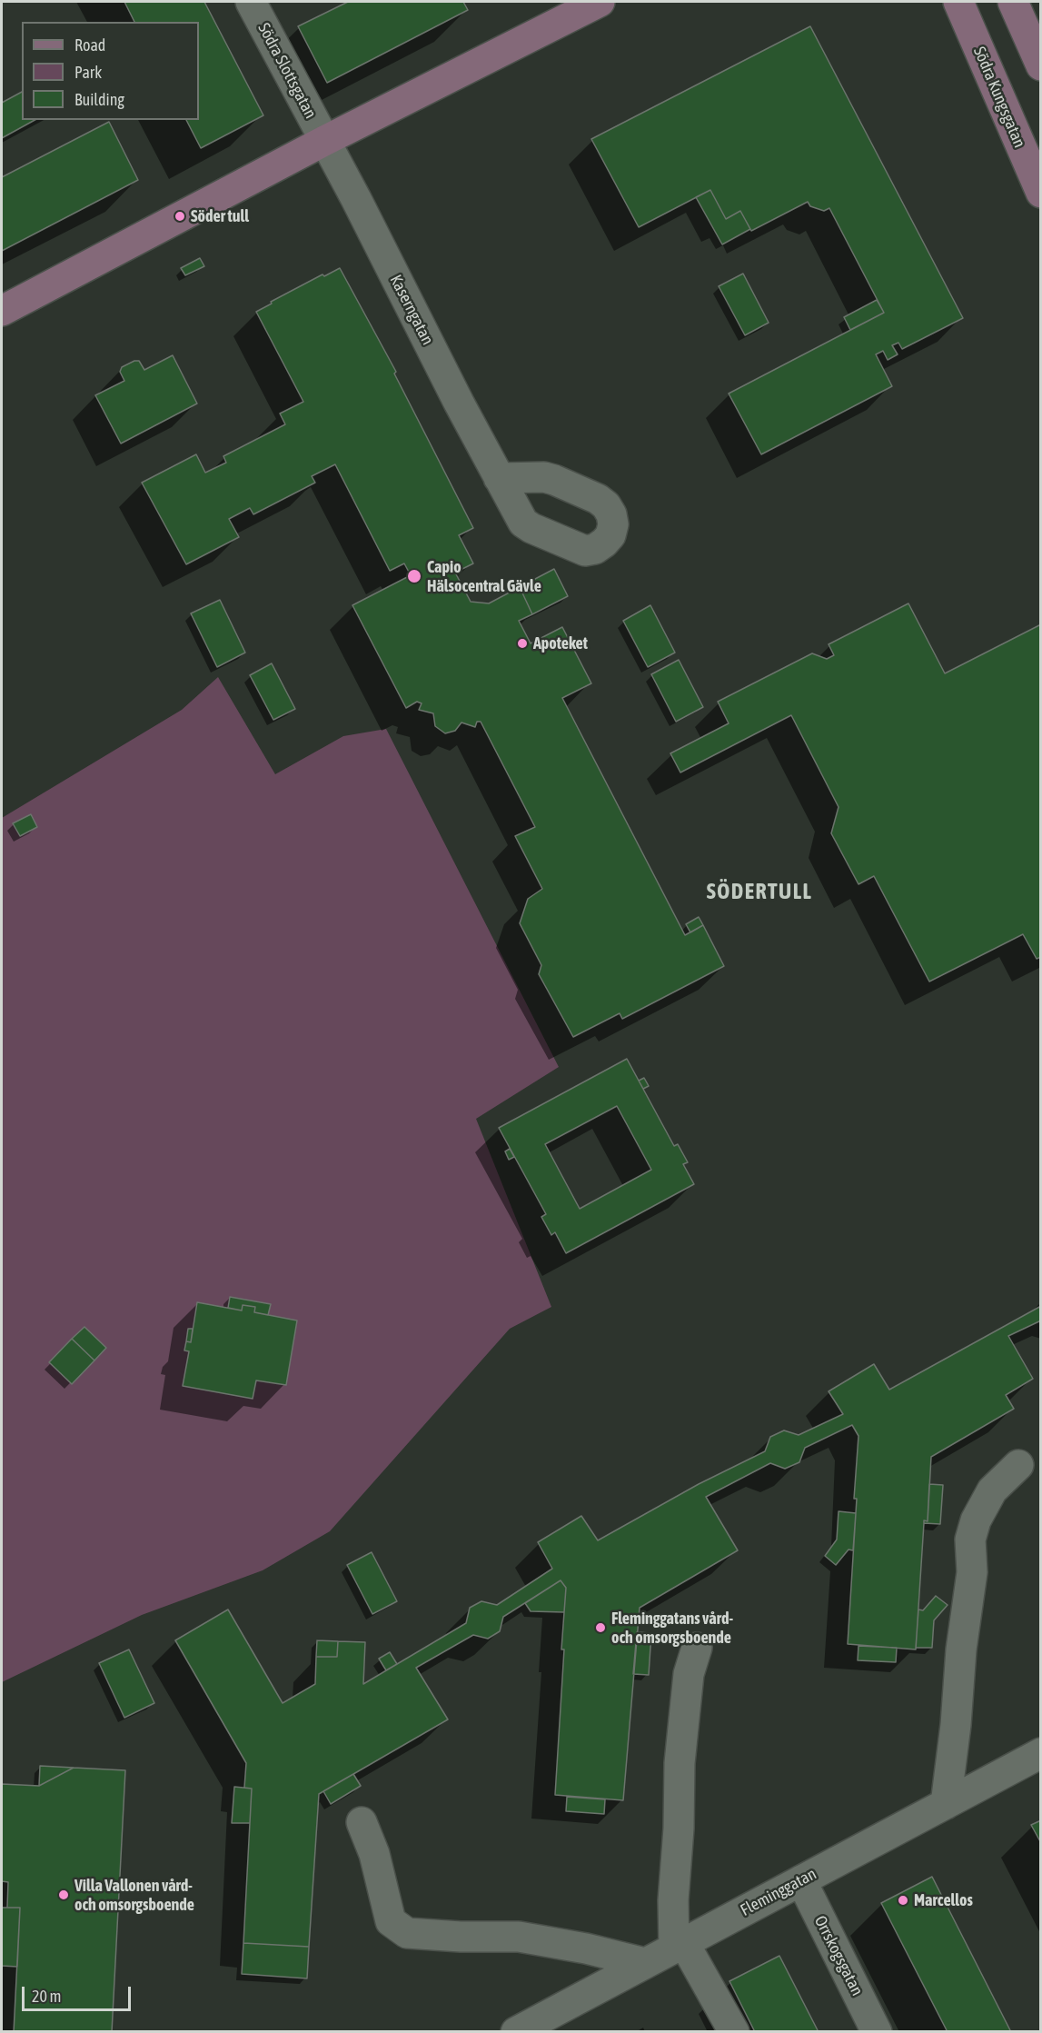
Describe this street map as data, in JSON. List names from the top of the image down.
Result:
{
  "streets": {
    "main road": ["Södra Kungsgatan"],
    "street": [
      "Södra Slottsgatan",
      "Kaserngatan",
      "Fleminggatan",
      "Orrskogsgatan"
    ]
  },
  "crossings": [
    ["Södra Slottsgatan", "Kaserngatan"],
    ["Fleminggatan", "Orrskogsgatan"]
  ],
  "districts": ["SÖDERTULL"],
  "places": [
    "Söder tull",
    "Capio Hälsocentral Gävle",
    "Apoteket",
    "Fleminggatans vård- och omsorgsboende",
    "Villa Vallonen vård- och omsorgsboende",
    "Marcellos"
  ],
  "legend": ["Road", "Park", "Building"],
  "scale_bar": "20 m"
}
